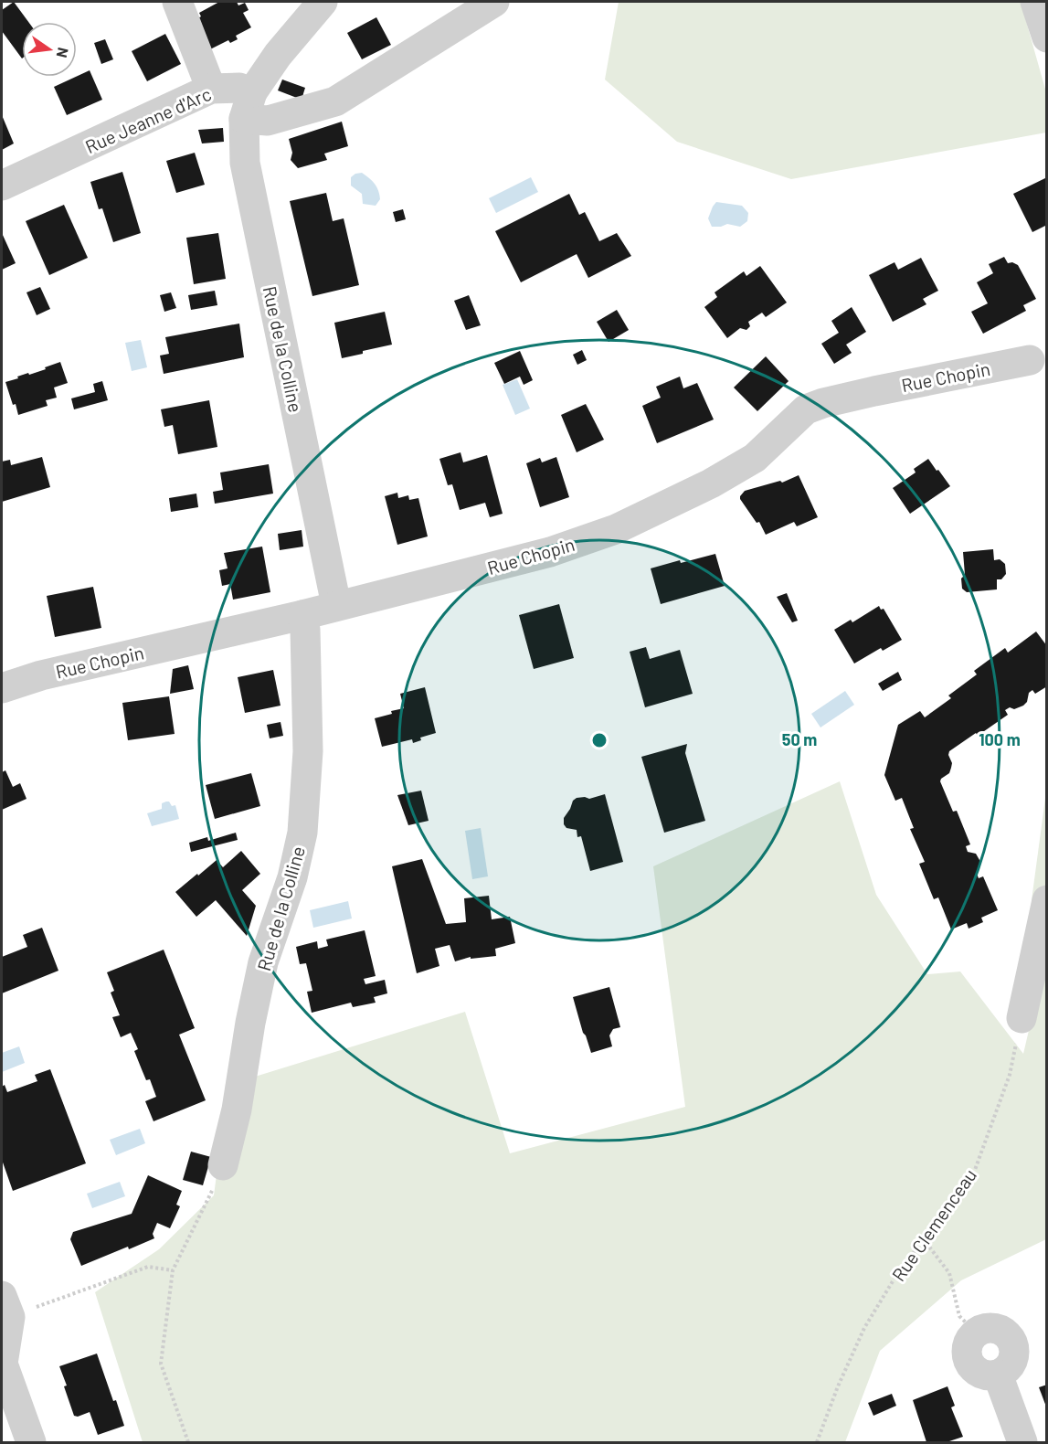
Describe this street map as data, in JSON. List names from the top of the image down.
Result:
{
  "streets": {
    "street": ["Rue Jeanne d'Arc", "Rue de la Colline", "Rue Chopin"],
    "path": ["Rue Clemenceau"]
  },
  "crossings": [
    ["Rue Jeanne d'Arc", "Rue de la Colline"],
    ["Rue de la Colline", "Rue Chopin"]
  ],
  "north": "right",
  "rings": ["50 m", "100 m"]
}
